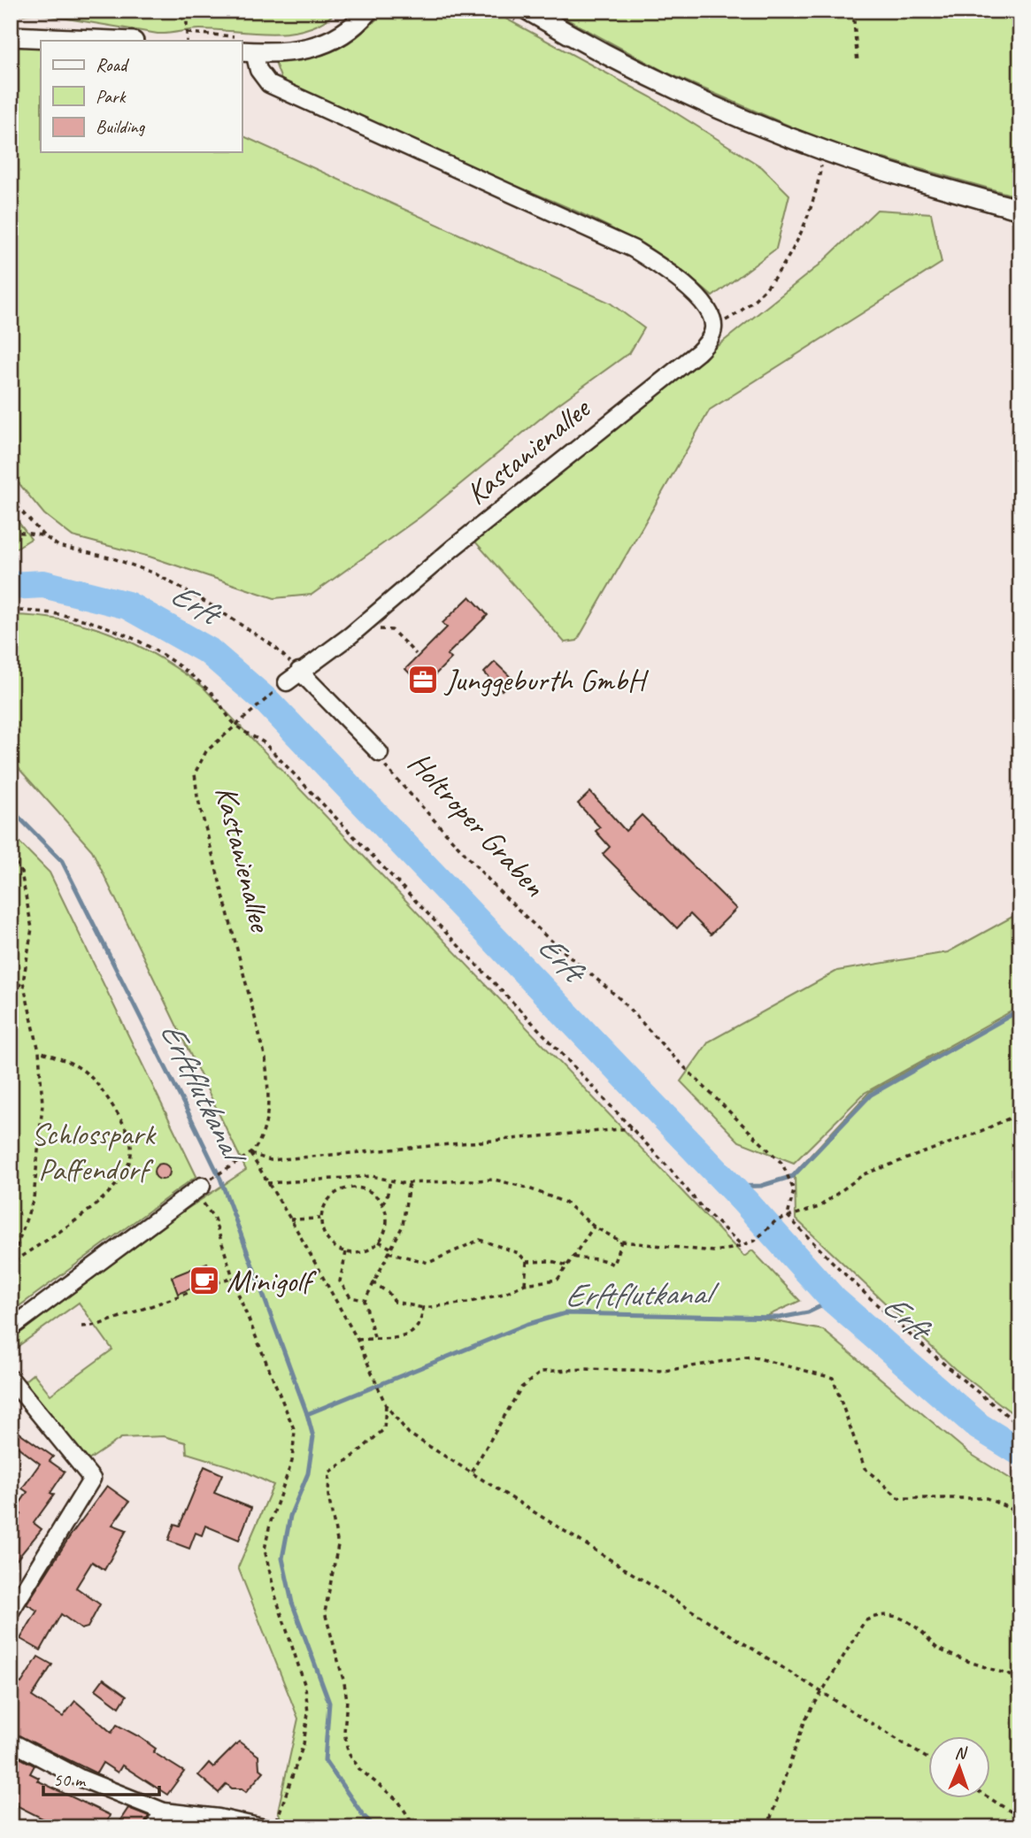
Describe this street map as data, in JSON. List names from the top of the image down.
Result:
{
  "streets": {
    "street": ["Kastanienallee", "Holtroper Graben"]
  },
  "crossings": [
    ["Kastanienallee", "Holtroper Graben"]
  ],
  "water": ["Erft", "Erftflutkanal"],
  "parks": ["Schlosspark Paffendorf"],
  "places": {
    "office": ["Junggeburth GmbH"],
    "cafe": ["Minigolf"]
  },
  "legend": ["Road", "Park", "Building"],
  "scale_bar": "50 m",
  "north": "top"
}
